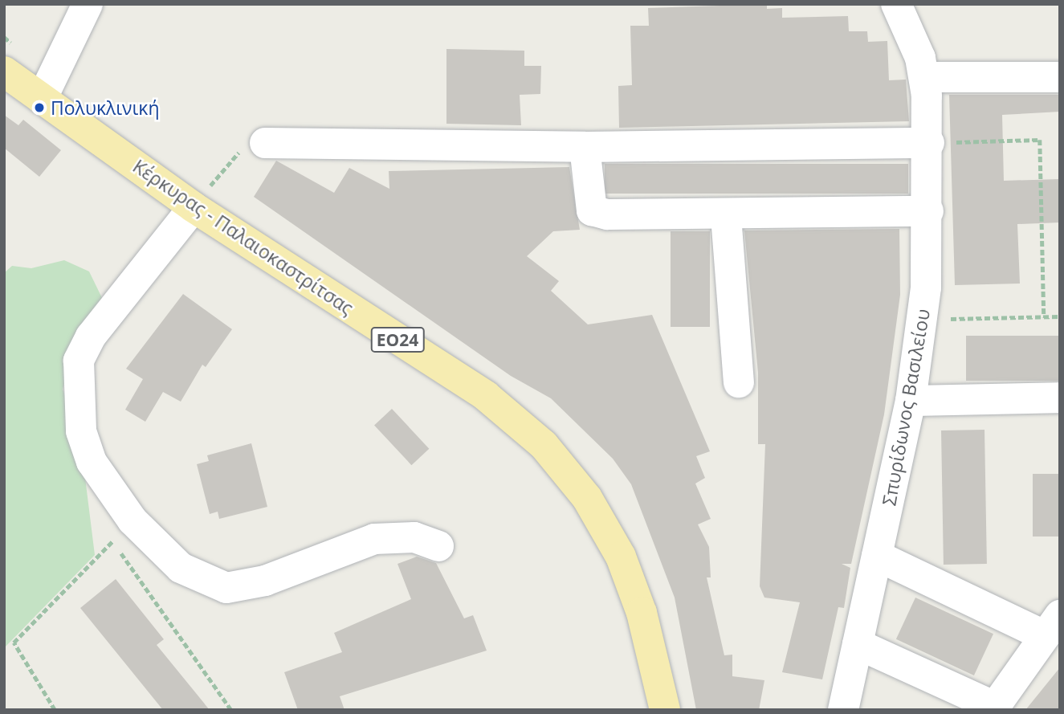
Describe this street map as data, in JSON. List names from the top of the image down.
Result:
{
  "streets": {
    "main road": ["Κέρκυρας - Παλαιοκαστρίτσας", "ΕΟ24"],
    "street": ["Σπυρίδωνος Βασιλείου"]
  },
  "places": ["Πολυκλινική"]
}
